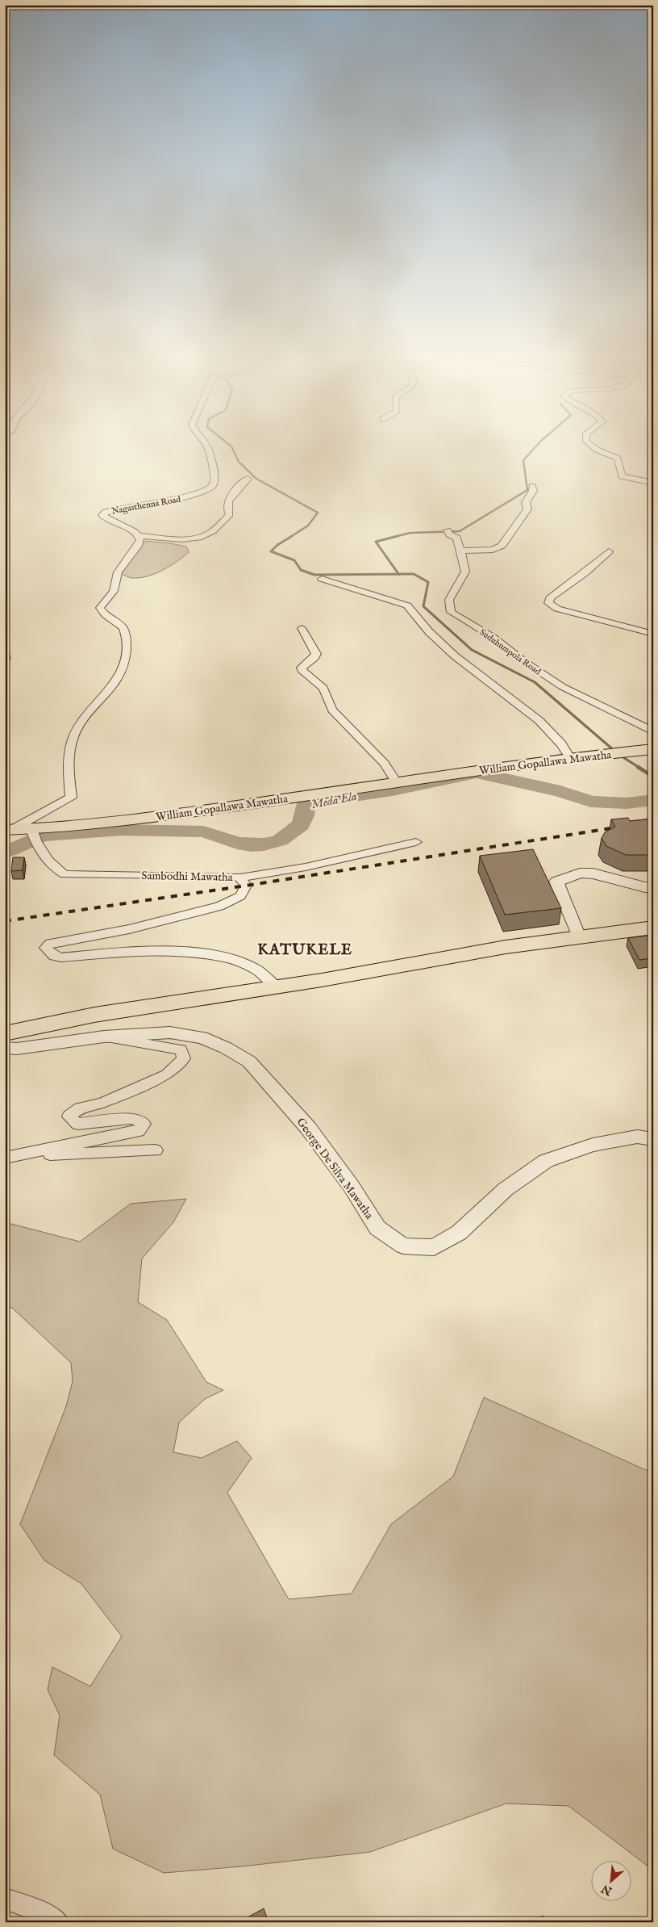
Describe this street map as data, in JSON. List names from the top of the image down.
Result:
{
  "streets": {
    "main road": ["William Gopallawa Mawatha"],
    "street": [
      "Nagasthenna Road",
      "Suduhumpola Road",
      "Sambodhi Mawatha",
      "George De Silva Mawatha"
    ]
  },
  "crossings": [
    ["William Gopallawa Mawatha", "Sambodhi Mawatha"]
  ],
  "districts": ["KATUKELE"],
  "water": ["Meda Ela"],
  "north": "bottom left"
}
